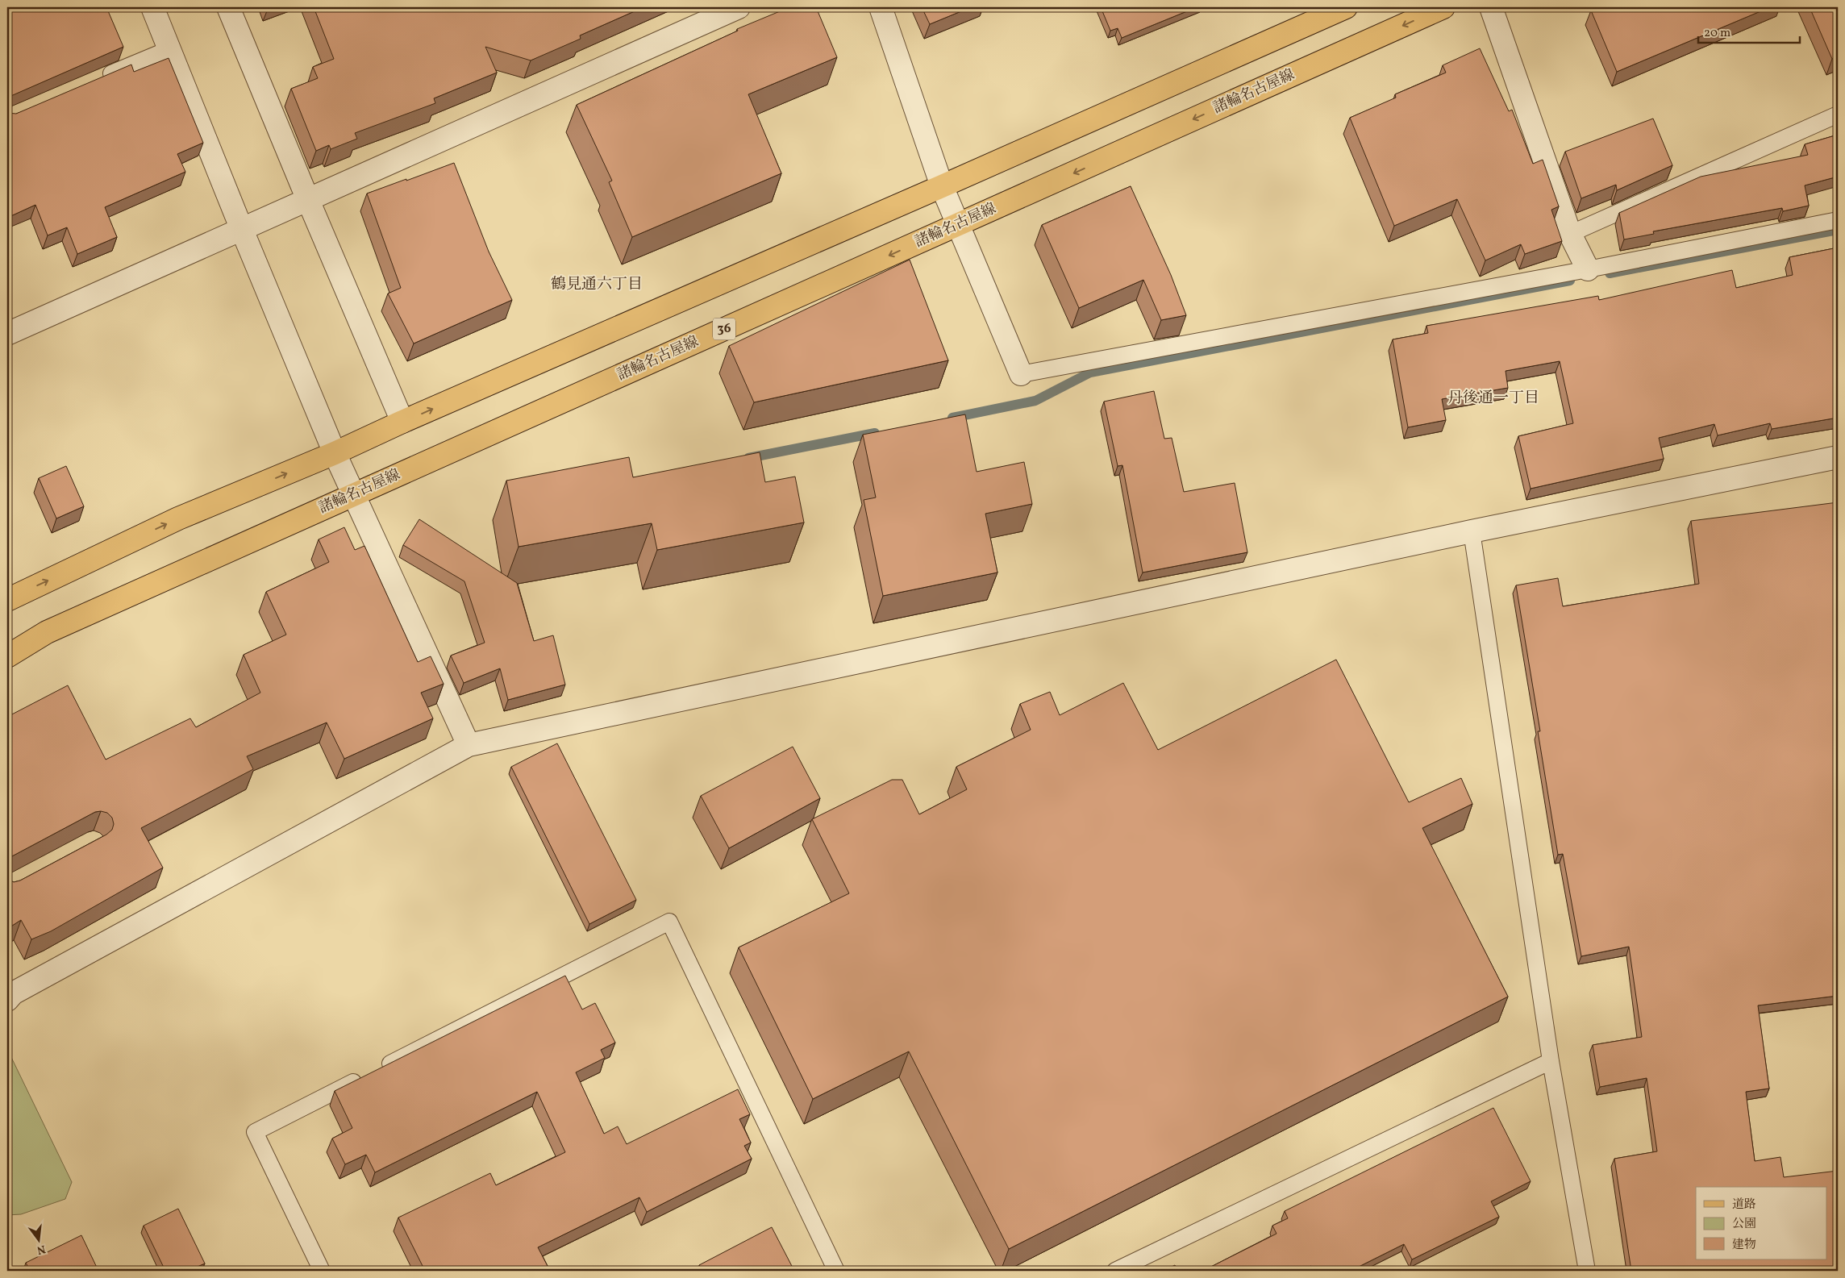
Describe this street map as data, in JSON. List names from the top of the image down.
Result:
{
  "streets": {
    "main road": ["諸輪名古屋線", "36"]
  },
  "districts": ["鶴見通六丁目", "丹後通一丁目"],
  "legend": ["道路", "公園", "建物"],
  "scale_bar": "20 m",
  "north": "bottom"
}
